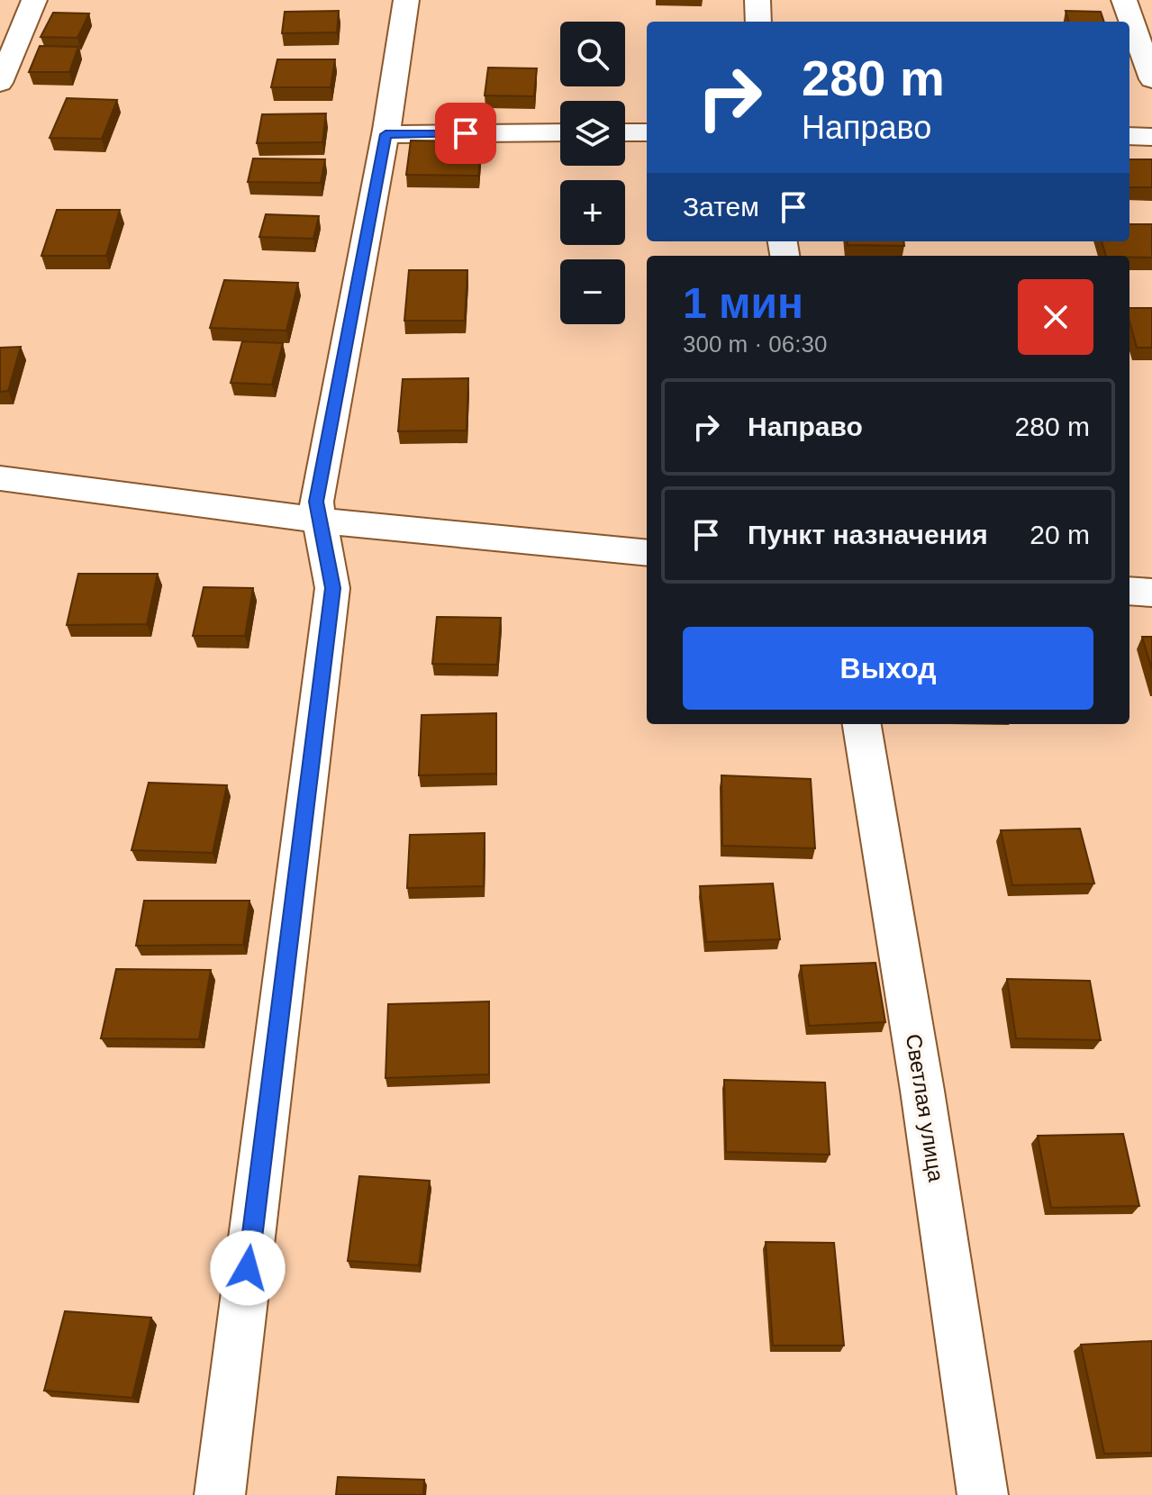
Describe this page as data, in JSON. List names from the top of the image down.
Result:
{
  "streets": {
    "street": ["Светлая улица"]
  },
  "page": {
    "map_buttons": ["+", "−"],
    "turn": ["280 m", "Направо"],
    "then": "Затем",
    "heading": ["1 мин", "300 m · 06:30"],
    "list": [
      {
        "name": "Направо",
        "value": "280 m"
      },
      {
        "name": "Пункт назначения",
        "value": "20 m"
      }
    ],
    "buttons": "Выход"
  }
}
